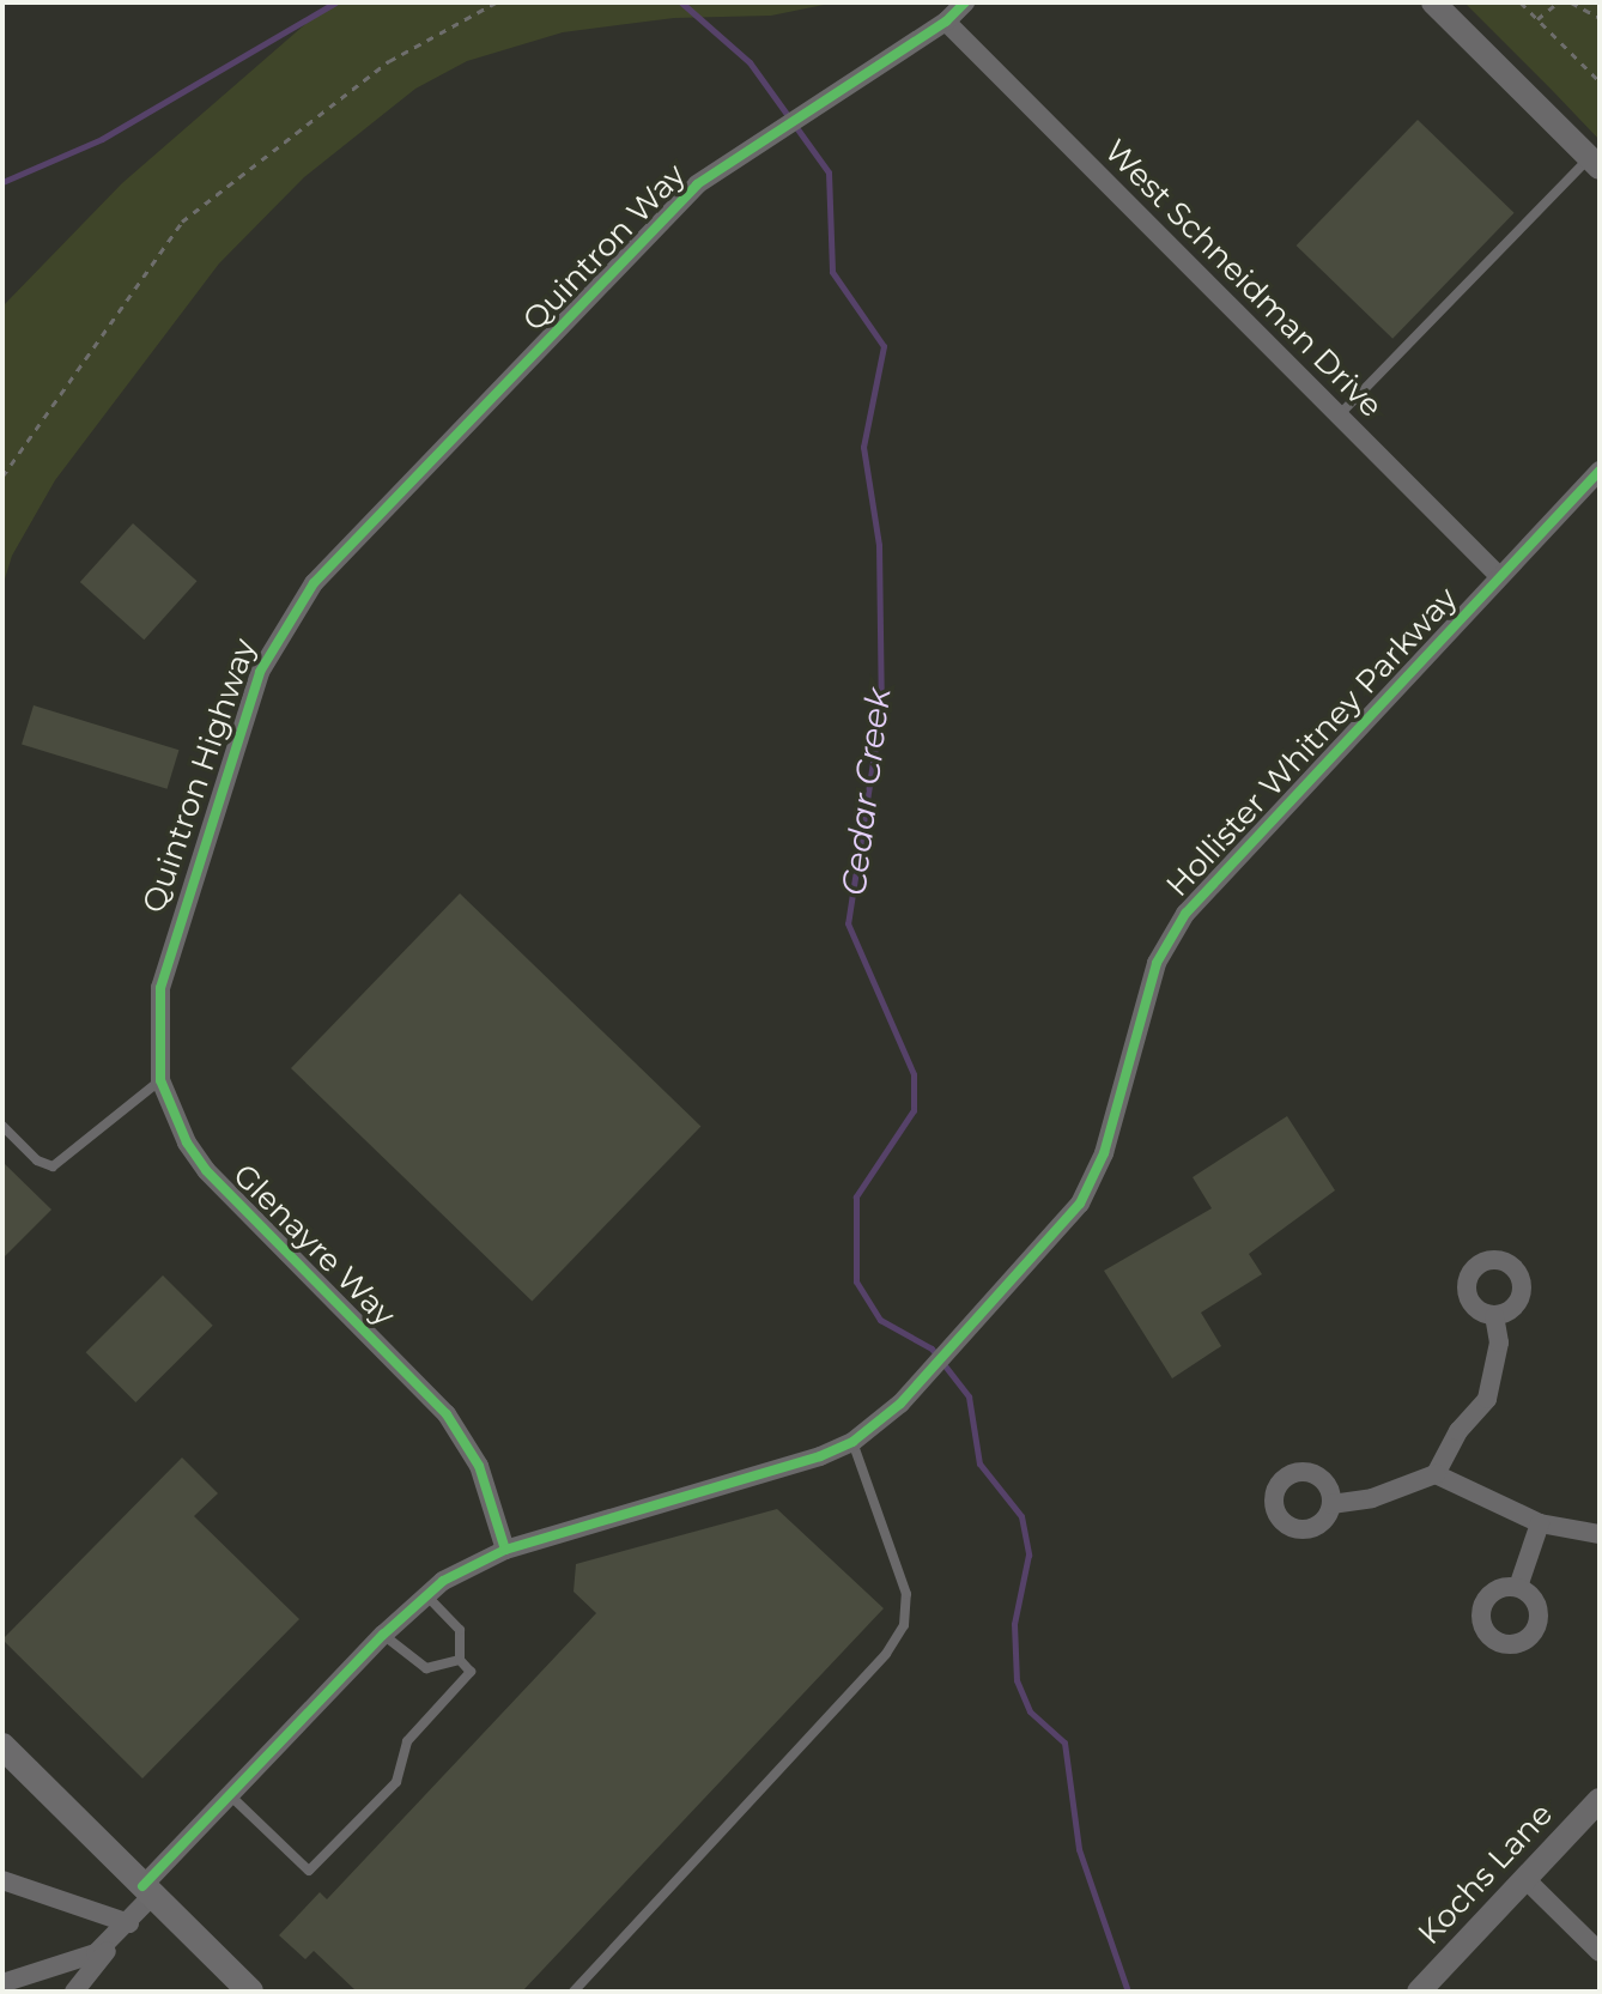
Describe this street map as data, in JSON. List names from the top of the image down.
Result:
{
  "streets": {
    "street": [
      "Quintron Way",
      "West Schneidman Drive",
      "Hollister Whitney Parkway",
      "Quintron Highway",
      "Glenayre Way",
      "Kochs Lane"
    ]
  },
  "crossings": [
    ["Quintron Way", "West Schneidman Drive"],
    ["Quintron Way", "Quintron Highway"],
    ["West Schneidman Drive", "Hollister Whitney Parkway"],
    ["Hollister Whitney Parkway", "Glenayre Way"],
    ["Quintron Highway", "Glenayre Way"]
  ],
  "water": ["Cedar Creek"]
}
